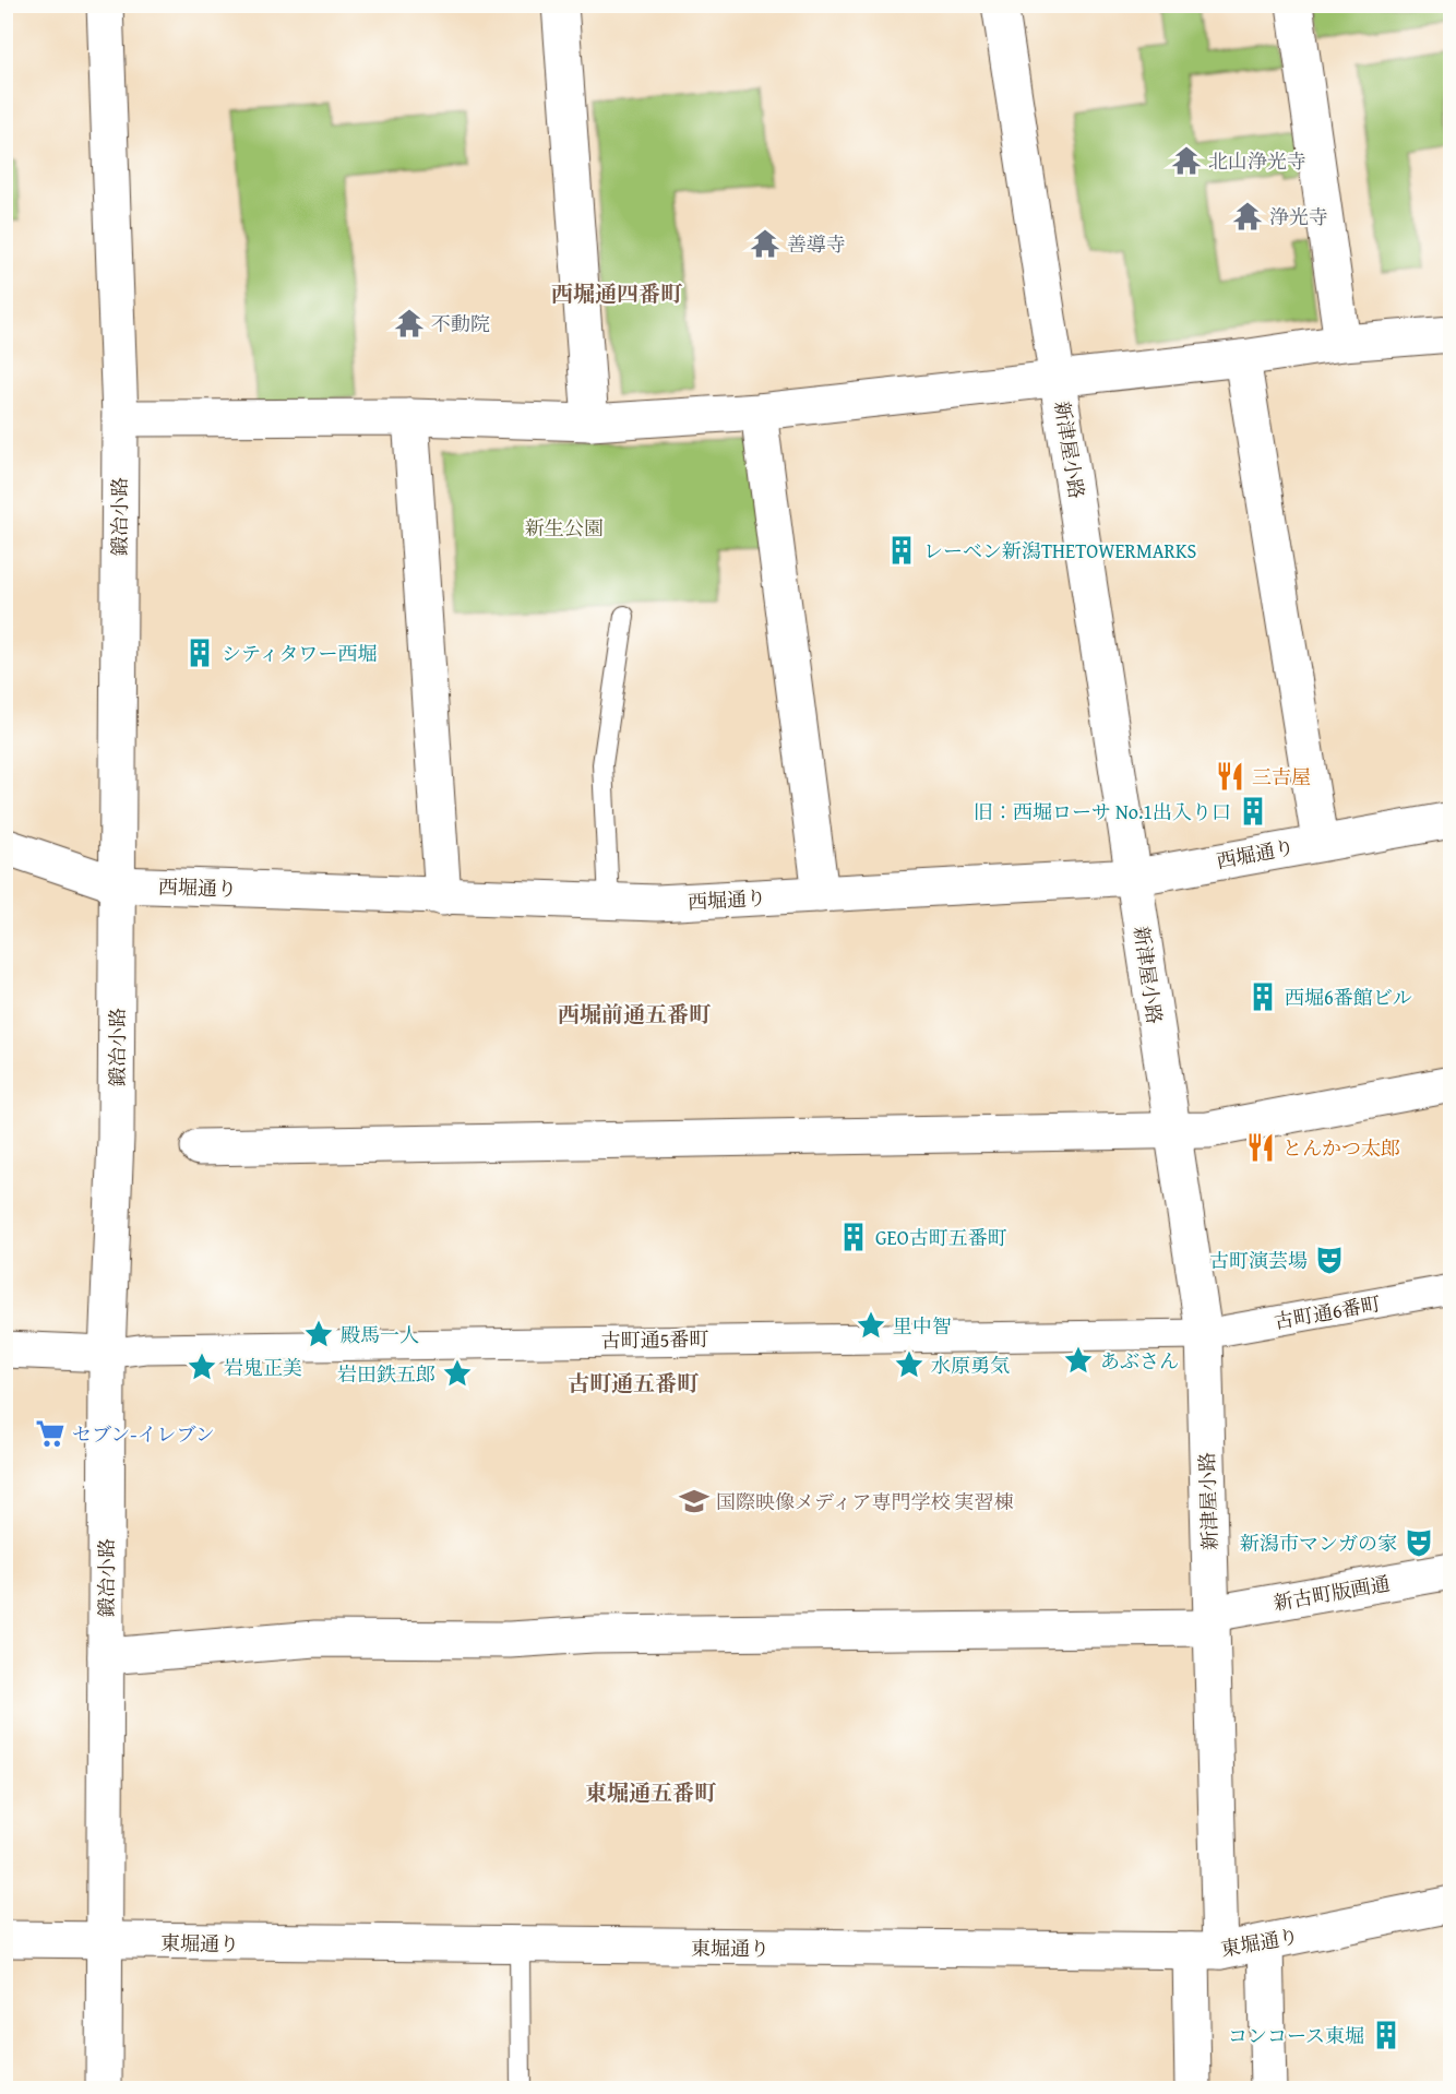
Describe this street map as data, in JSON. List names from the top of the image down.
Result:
{
  "streets": {
    "street": [
      "新津屋小路",
      "鍛冶小路",
      "西堀通り",
      "古町通6番町",
      "古町通5番町",
      "新古町版画通",
      "東堀通り"
    ]
  },
  "crossings": [
    ["新津屋小路", "西堀通り"],
    ["新津屋小路", "古町通6番町"],
    ["新津屋小路", "古町通5番町"],
    ["新津屋小路", "新古町版画通"],
    ["新津屋小路", "東堀通り"],
    ["鍛冶小路", "西堀通り"],
    ["鍛冶小路", "古町通5番町"],
    ["鍛冶小路", "新古町版画通"],
    ["鍛冶小路", "東堀通り"],
    ["古町通6番町", "古町通5番町"]
  ],
  "districts": [
    "西堀通四番町",
    "西堀前通五番町",
    "古町通五番町",
    "東堀通五番町"
  ],
  "parks": ["新生公園"],
  "places": {
    "temple": [
      "北山浄光寺",
      "浄光寺",
      "善導寺",
      "不動院"
    ],
    "building": [
      "レーベン新潟THETOWERMARKS",
      "シティタワー西堀",
      "旧：西堀ローサ No.1出入り口",
      "西堀6番館ビル",
      "GEO古町五番町",
      "コンコース東堀"
    ],
    "restaurant": ["三吉屋", "とんかつ太郎"],
    "theatre": ["古町演芸場", "新潟市マンガの家"],
    "place": [
      "里中智",
      "殿馬一人",
      "あぶさん",
      "水原勇気",
      "岩鬼正美",
      "岩田鉄五郎"
    ],
    "supermarket": ["セブン-イレブン"],
    "school or university": ["国際映像メディア専門学校 実習棟"]
  }
}
